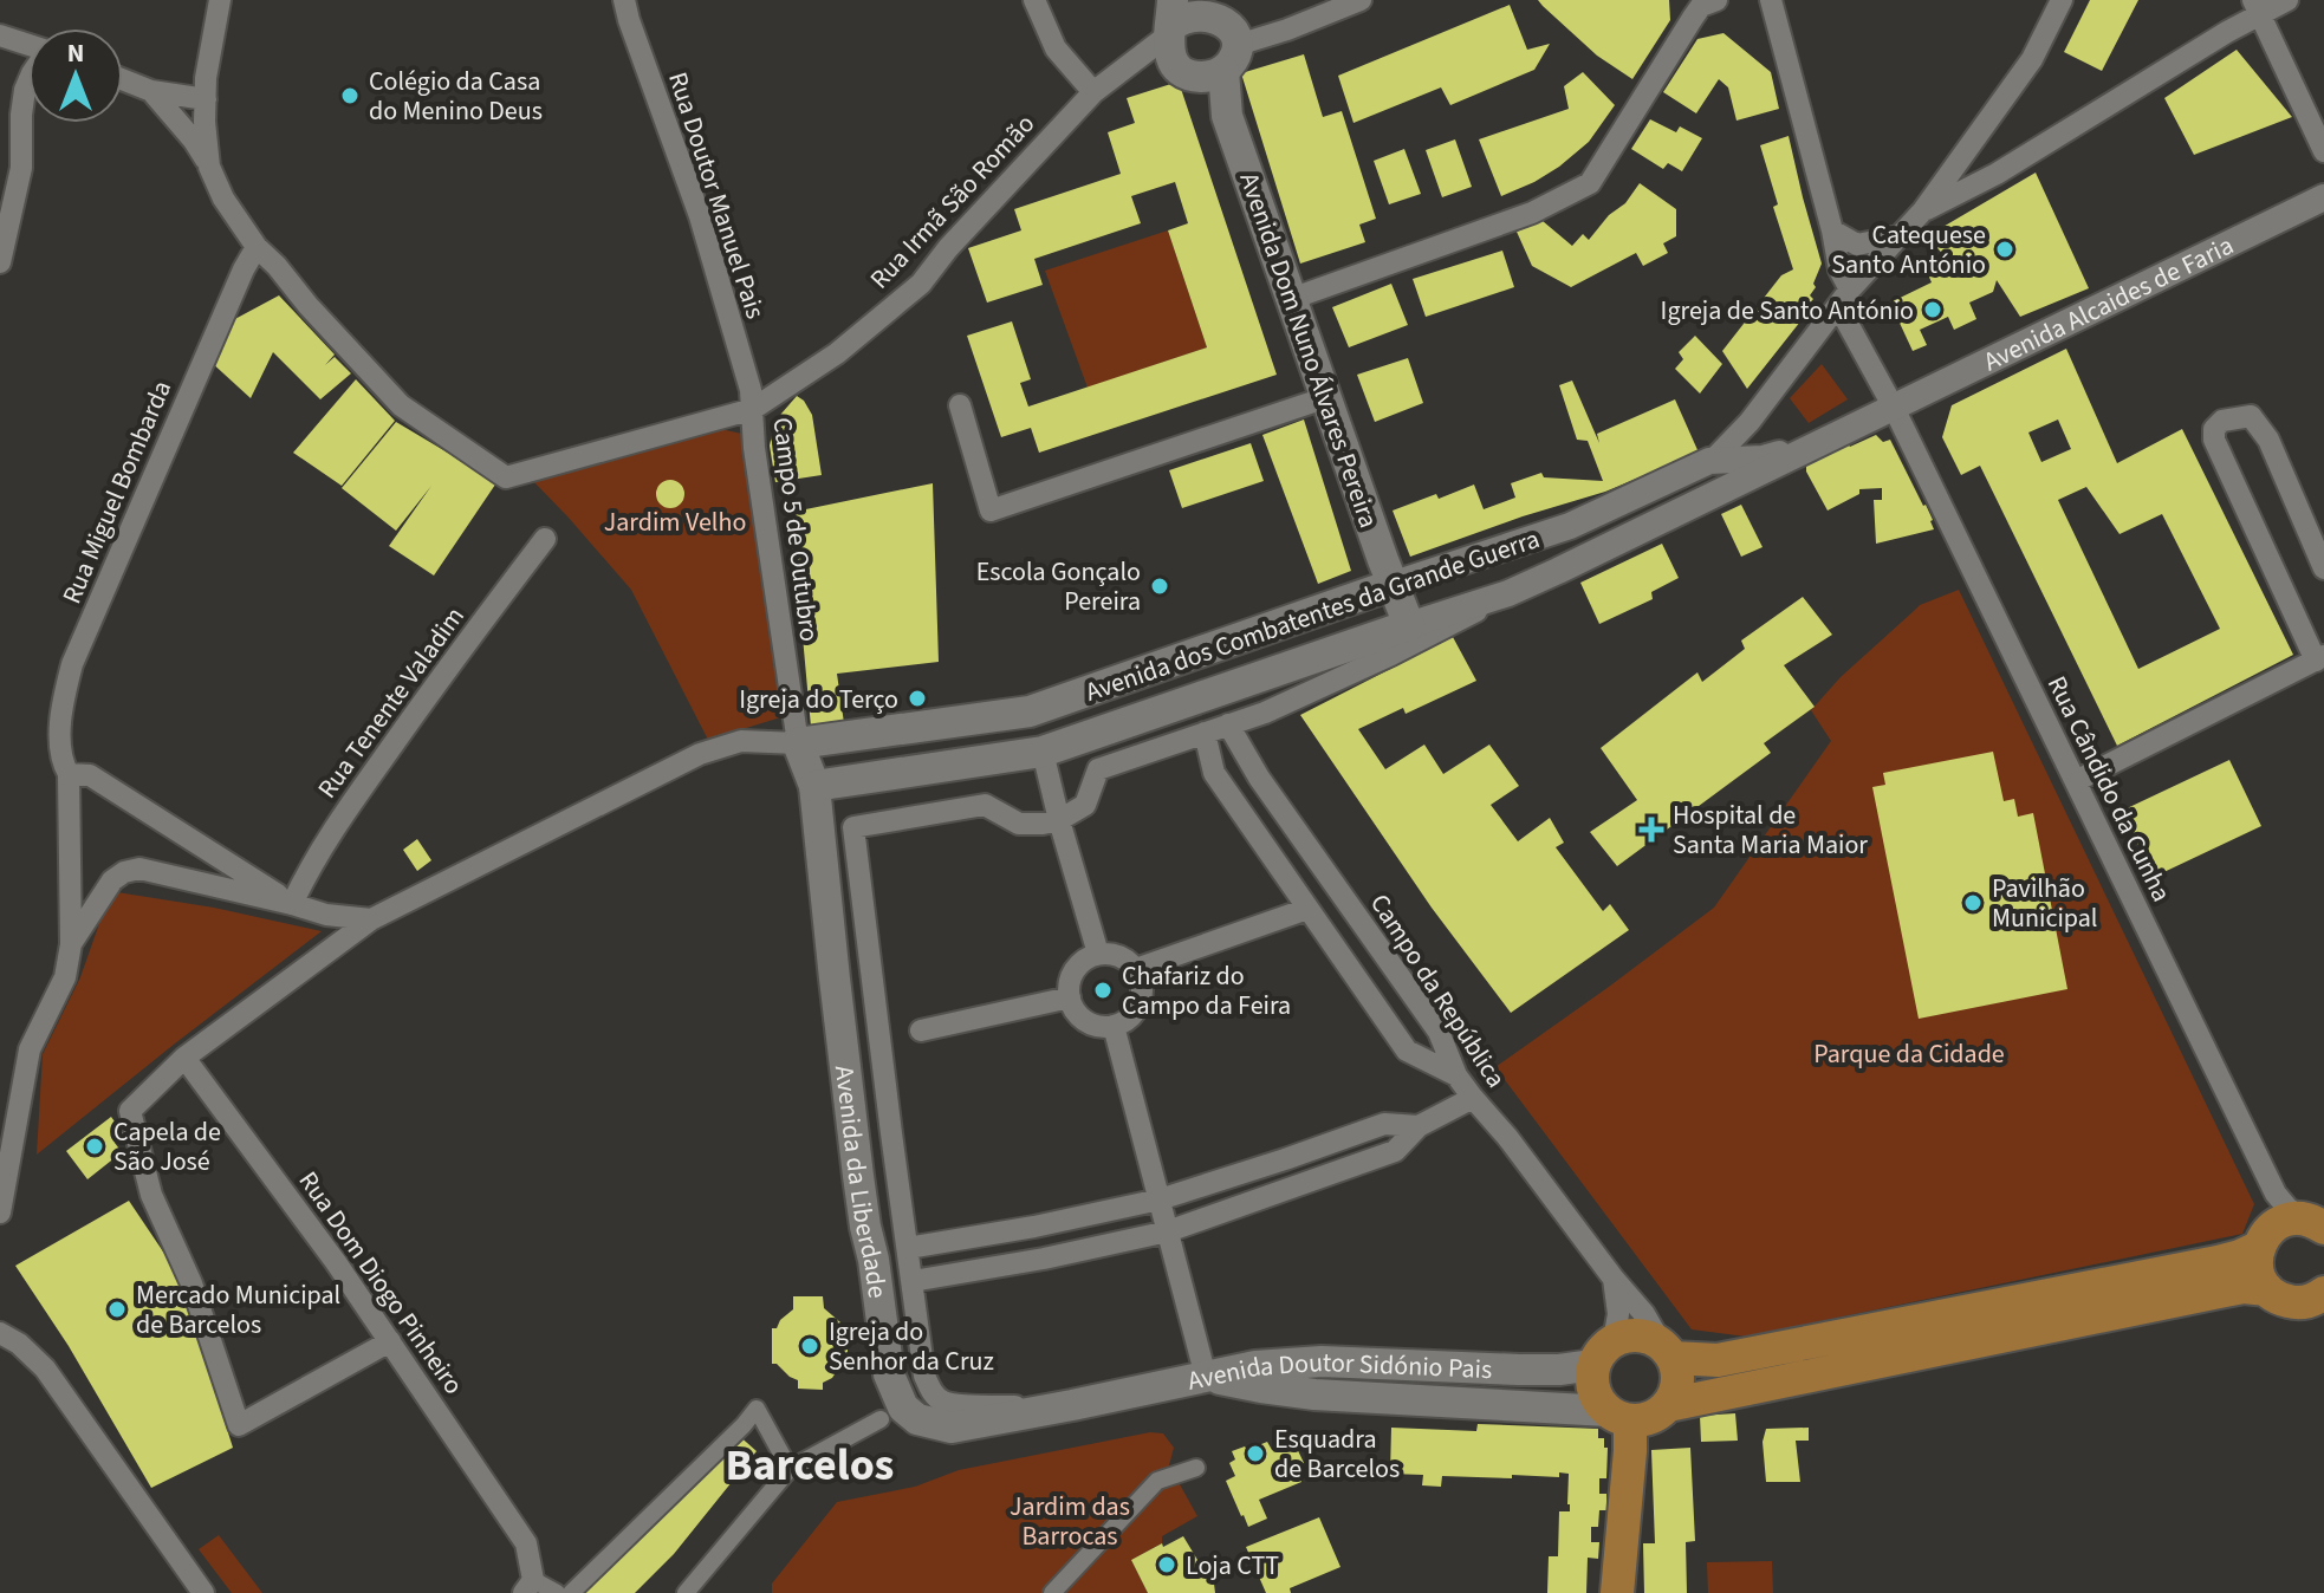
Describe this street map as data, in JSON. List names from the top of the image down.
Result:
{
  "streets": {
    "main road": [
      "Avenida Dom Nuno Álvares Pereira",
      "Avenida dos Combatentes da Grande Guerra",
      "Avenida da Liberdade",
      "Avenida Doutor Sidónio Pais"
    ],
    "street": [
      "Rua Doutor Manuel Pais",
      "Rua Irmã São Romão",
      "Avenida Alcaides de Faria",
      "Rua Miguel Bombarda",
      "Campo 5 de Outubro",
      "Rua Tenente Valadim",
      "Rua Cândido da Cunha",
      "Campo da República",
      "Rua Dom Diogo Pinheiro"
    ]
  },
  "crossings": [
    ["Rua Doutor Manuel Pais", "Rua Irmã São Romão"],
    ["Rua Doutor Manuel Pais", "Campo 5 de Outubro"],
    ["Rua Irmã São Romão", "Avenida Dom Nuno Álvares Pereira"],
    ["Rua Irmã São Romão", "Campo 5 de Outubro"],
    ["Avenida Alcaides de Faria", "Avenida dos Combatentes da Grande Guerra"],
    ["Avenida Alcaides de Faria", "Rua Cândido da Cunha"],
    ["Avenida Dom Nuno Álvares Pereira", "Avenida dos Combatentes da Grande Guerra"],
    ["Rua Miguel Bombarda", "Campo 5 de Outubro"],
    ["Campo 5 de Outubro", "Avenida dos Combatentes da Grande Guerra"],
    ["Campo 5 de Outubro", "Avenida da Liberdade"],
    ["Avenida dos Combatentes da Grande Guerra", "Rua Cândido da Cunha"],
    ["Avenida dos Combatentes da Grande Guerra", "Avenida da Liberdade"],
    ["Campo da República", "Avenida Doutor Sidónio Pais"],
    ["Avenida da Liberdade", "Avenida Doutor Sidónio Pais"]
  ],
  "districts": ["Barcelos"],
  "parks": ["Jardim Velho", "Parque da Cidade", "Jardim das Barrocas"],
  "places": {
    "other": [
      "Colégio da Casa do Menino Deus",
      "Catequese Santo António",
      "Igreja de Santo António",
      "Escola Gonçalo Pereira",
      "Igreja do Terço",
      "Pavilhão Municipal",
      "Chafariz do Campo da Feira",
      "Capela de São José",
      "Mercado Municipal de Barcelos",
      "Igreja do Senhor da Cruz",
      "Esquadra de Barcelos",
      "Loja CTT"
    ],
    "health": ["Hospital de Santa Maria Maior"]
  },
  "north": "top"
}
